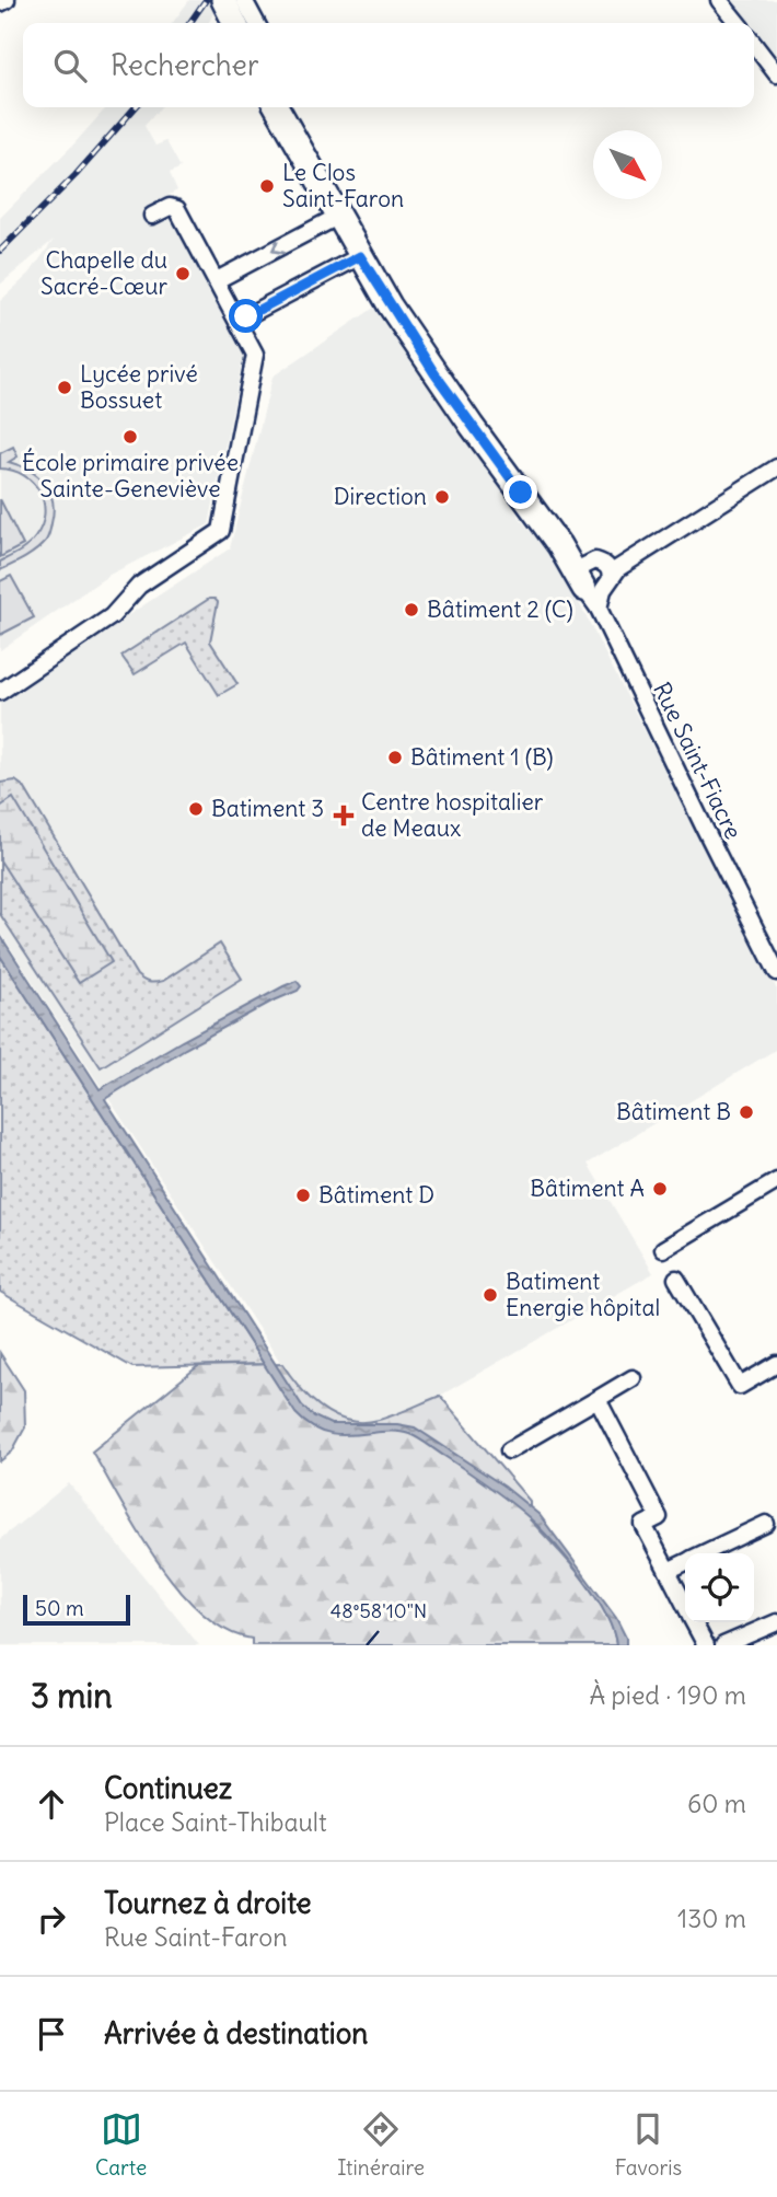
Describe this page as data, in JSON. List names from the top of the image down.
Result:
{
  "streets": {
    "street": ["Rue Saint-Fiacre"]
  },
  "places": {
    "other": [
      "Le Clos Saint-Faron",
      "Chapelle du Sacré-Cœur",
      "Lycée privé Bossuet",
      "École primaire privée Sainte-Geneviève",
      "Direction",
      "Bâtiment 2 (C)",
      "Bâtiment 1 (B)",
      "Batiment 3",
      "Bâtiment B",
      "Bâtiment A",
      "Bâtiment D",
      "Batiment Energie hôpital"
    ],
    "health": ["Centre hospitalier de Meaux"]
  },
  "scale_bar": "50 m",
  "north": "bottom right",
  "page": {
    "search": "Rechercher",
    "scale": "50 m",
    "heading": ["3 min", "À pied · 190 m"],
    "list": [
      ["Continuez", "Place Saint-Thibault", "60 m"],
      ["Tournez à droite", "Rue Saint-Faron", "130 m"],
      "Arrivée à destination"
    ],
    "nav": ["Carte", "Itinéraire", "Favoris"]
  },
  "coordinates": ["48°58'10\"N"]
}
